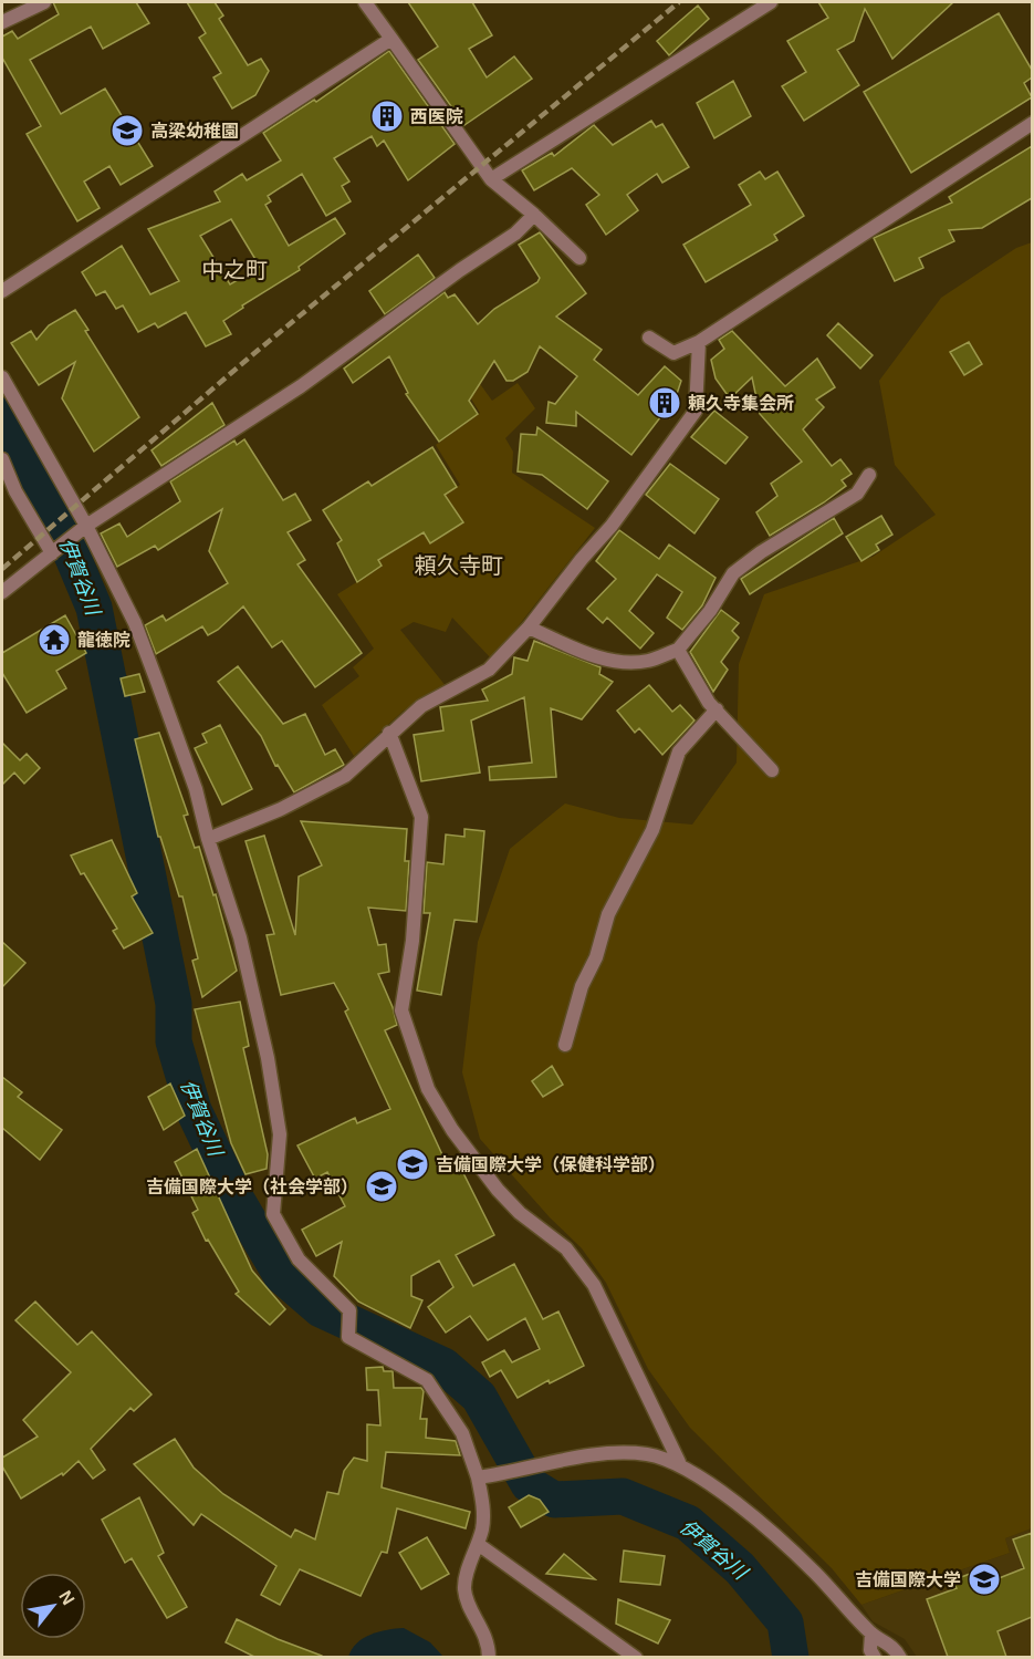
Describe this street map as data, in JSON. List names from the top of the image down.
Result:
{
  "districts": ["中之町", "頼久寺町"],
  "water": ["伊賀谷川"],
  "places": {
    "building": ["西医院", "頼久寺集会所"],
    "school or university": [
      "高梁幼稚園",
      "吉備国際大学（保健科学部）",
      "吉備国際大学（社会学部）",
      "吉備国際大学"
    ],
    "temple": ["龍徳院"]
  },
  "north": "top right"
}
